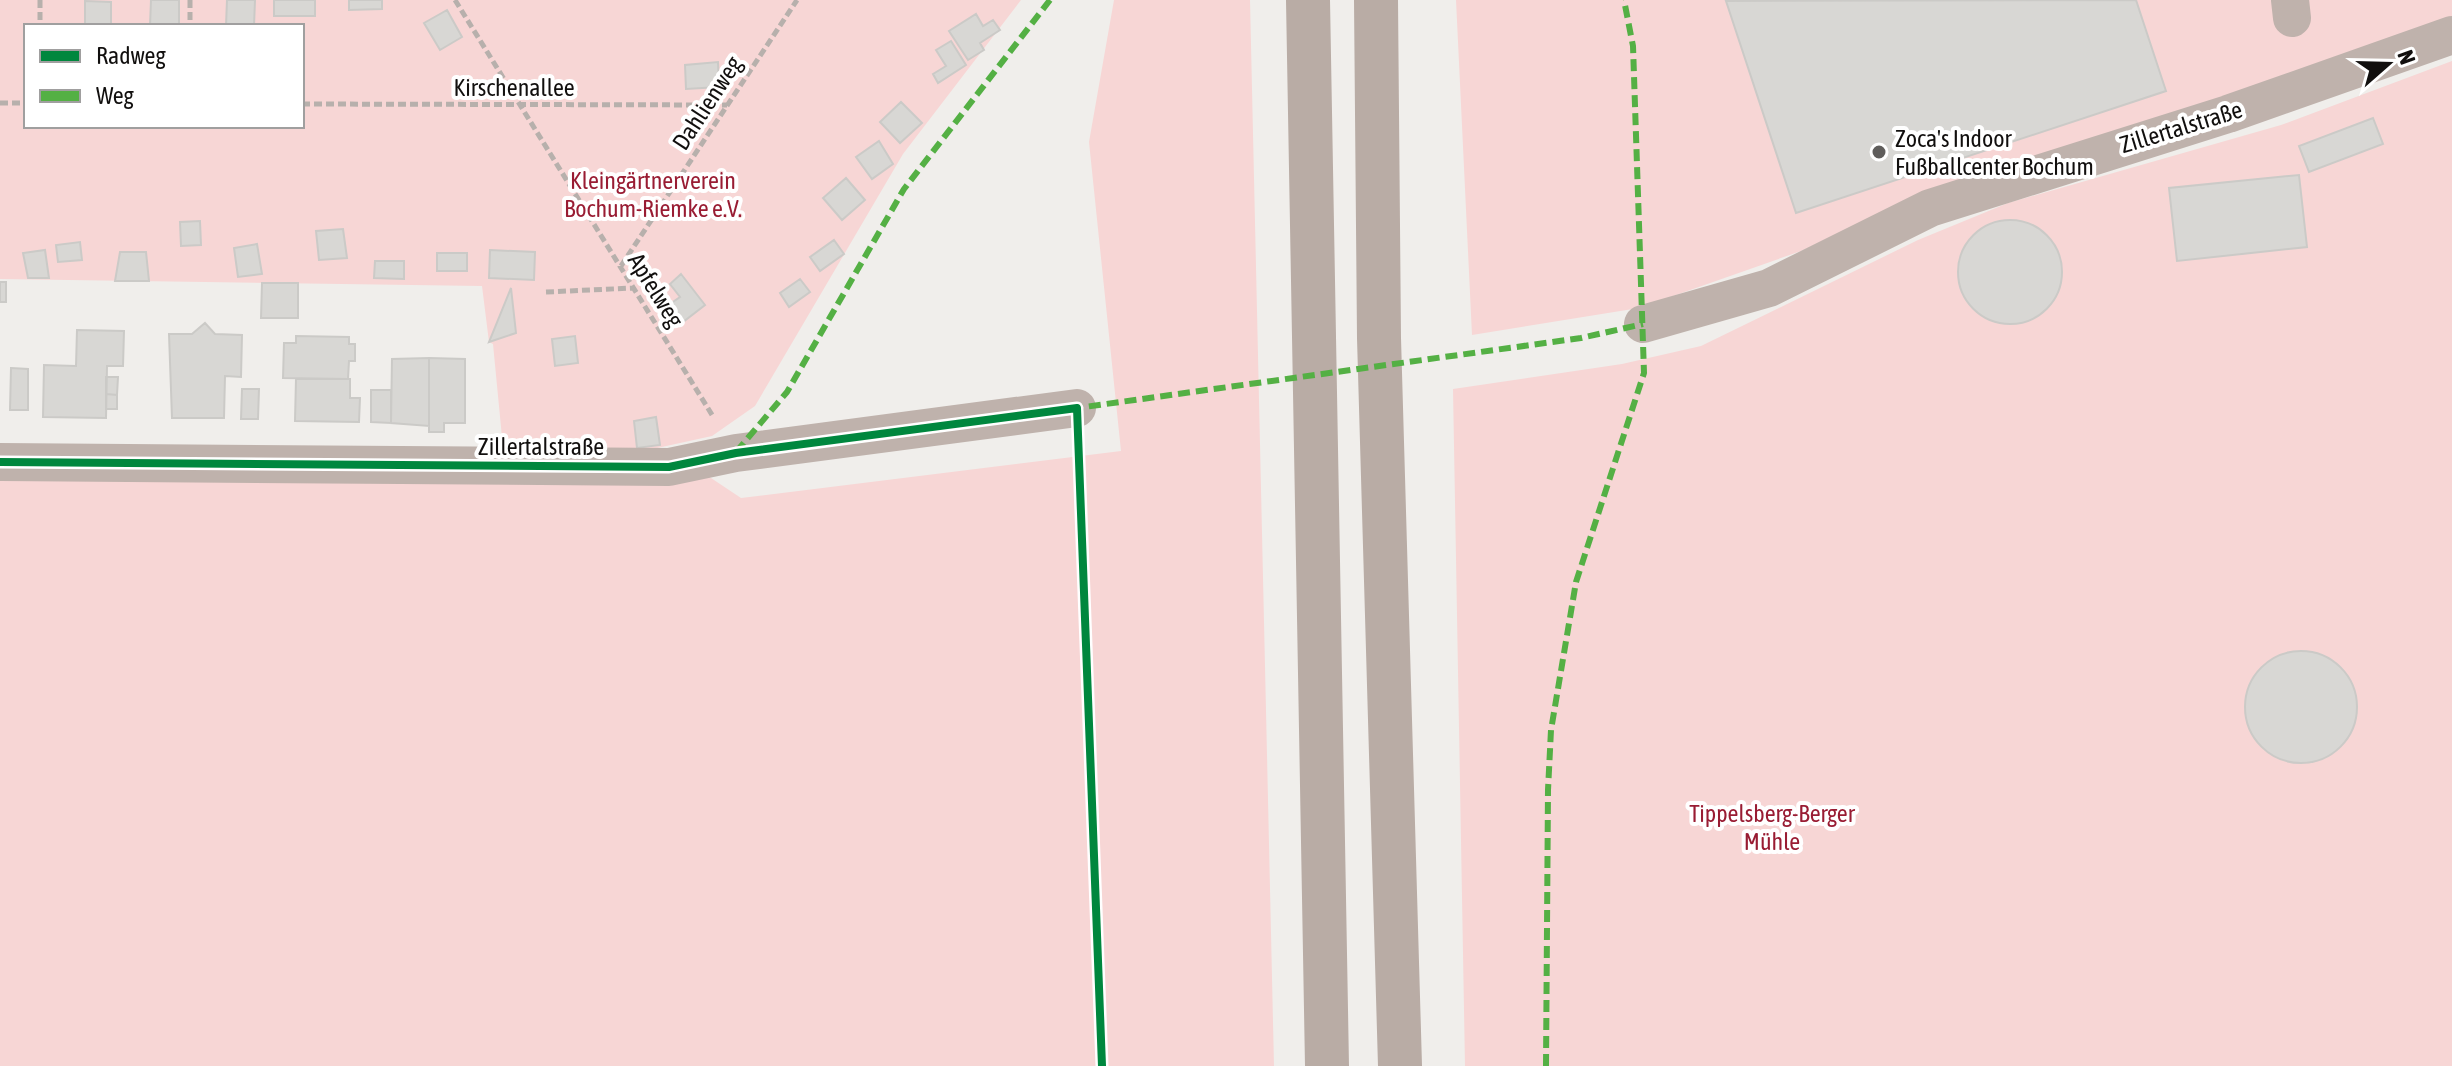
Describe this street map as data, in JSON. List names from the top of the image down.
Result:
{
  "streets": {
    "street": ["Zillertalstraße"],
    "path": ["Kirschenallee", "Dahlienweg", "Apfelweg"]
  },
  "crossings": [
    ["Kirschenallee", "Dahlienweg"],
    ["Kirschenallee", "Apfelweg"],
    ["Dahlienweg", "Apfelweg"],
    ["Zillertalstraße", "Apfelweg"]
  ],
  "parks": ["Kleingärtnerverein Bochum-Riemke e.V.", "Tippelsberg-Berger Mühle"],
  "places": ["Zoca's Indoor Fußballcenter Bochum"],
  "legend": ["Radweg", "Weg"],
  "north": "right"
}
